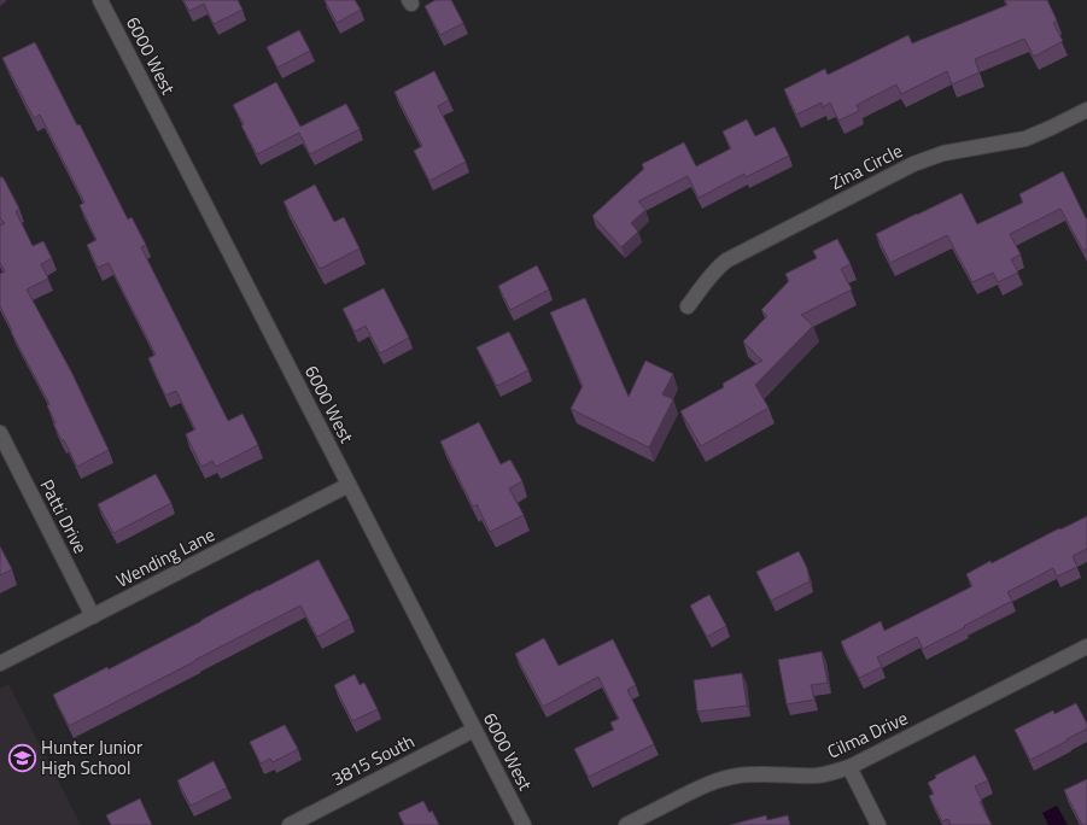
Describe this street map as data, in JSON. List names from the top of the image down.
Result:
{
  "streets": {
    "street": [
      "6000 West",
      "Zina Circle",
      "Patti Drive",
      "Wending Lane",
      "Cilma Drive",
      "3815 South"
    ]
  },
  "crossings": [
    ["6000 West", "Wending Lane"],
    ["6000 West", "3815 South"],
    ["Patti Drive", "Wending Lane"]
  ],
  "places": {
    "school or university": ["Hunter Junior High School"]
  }
}
